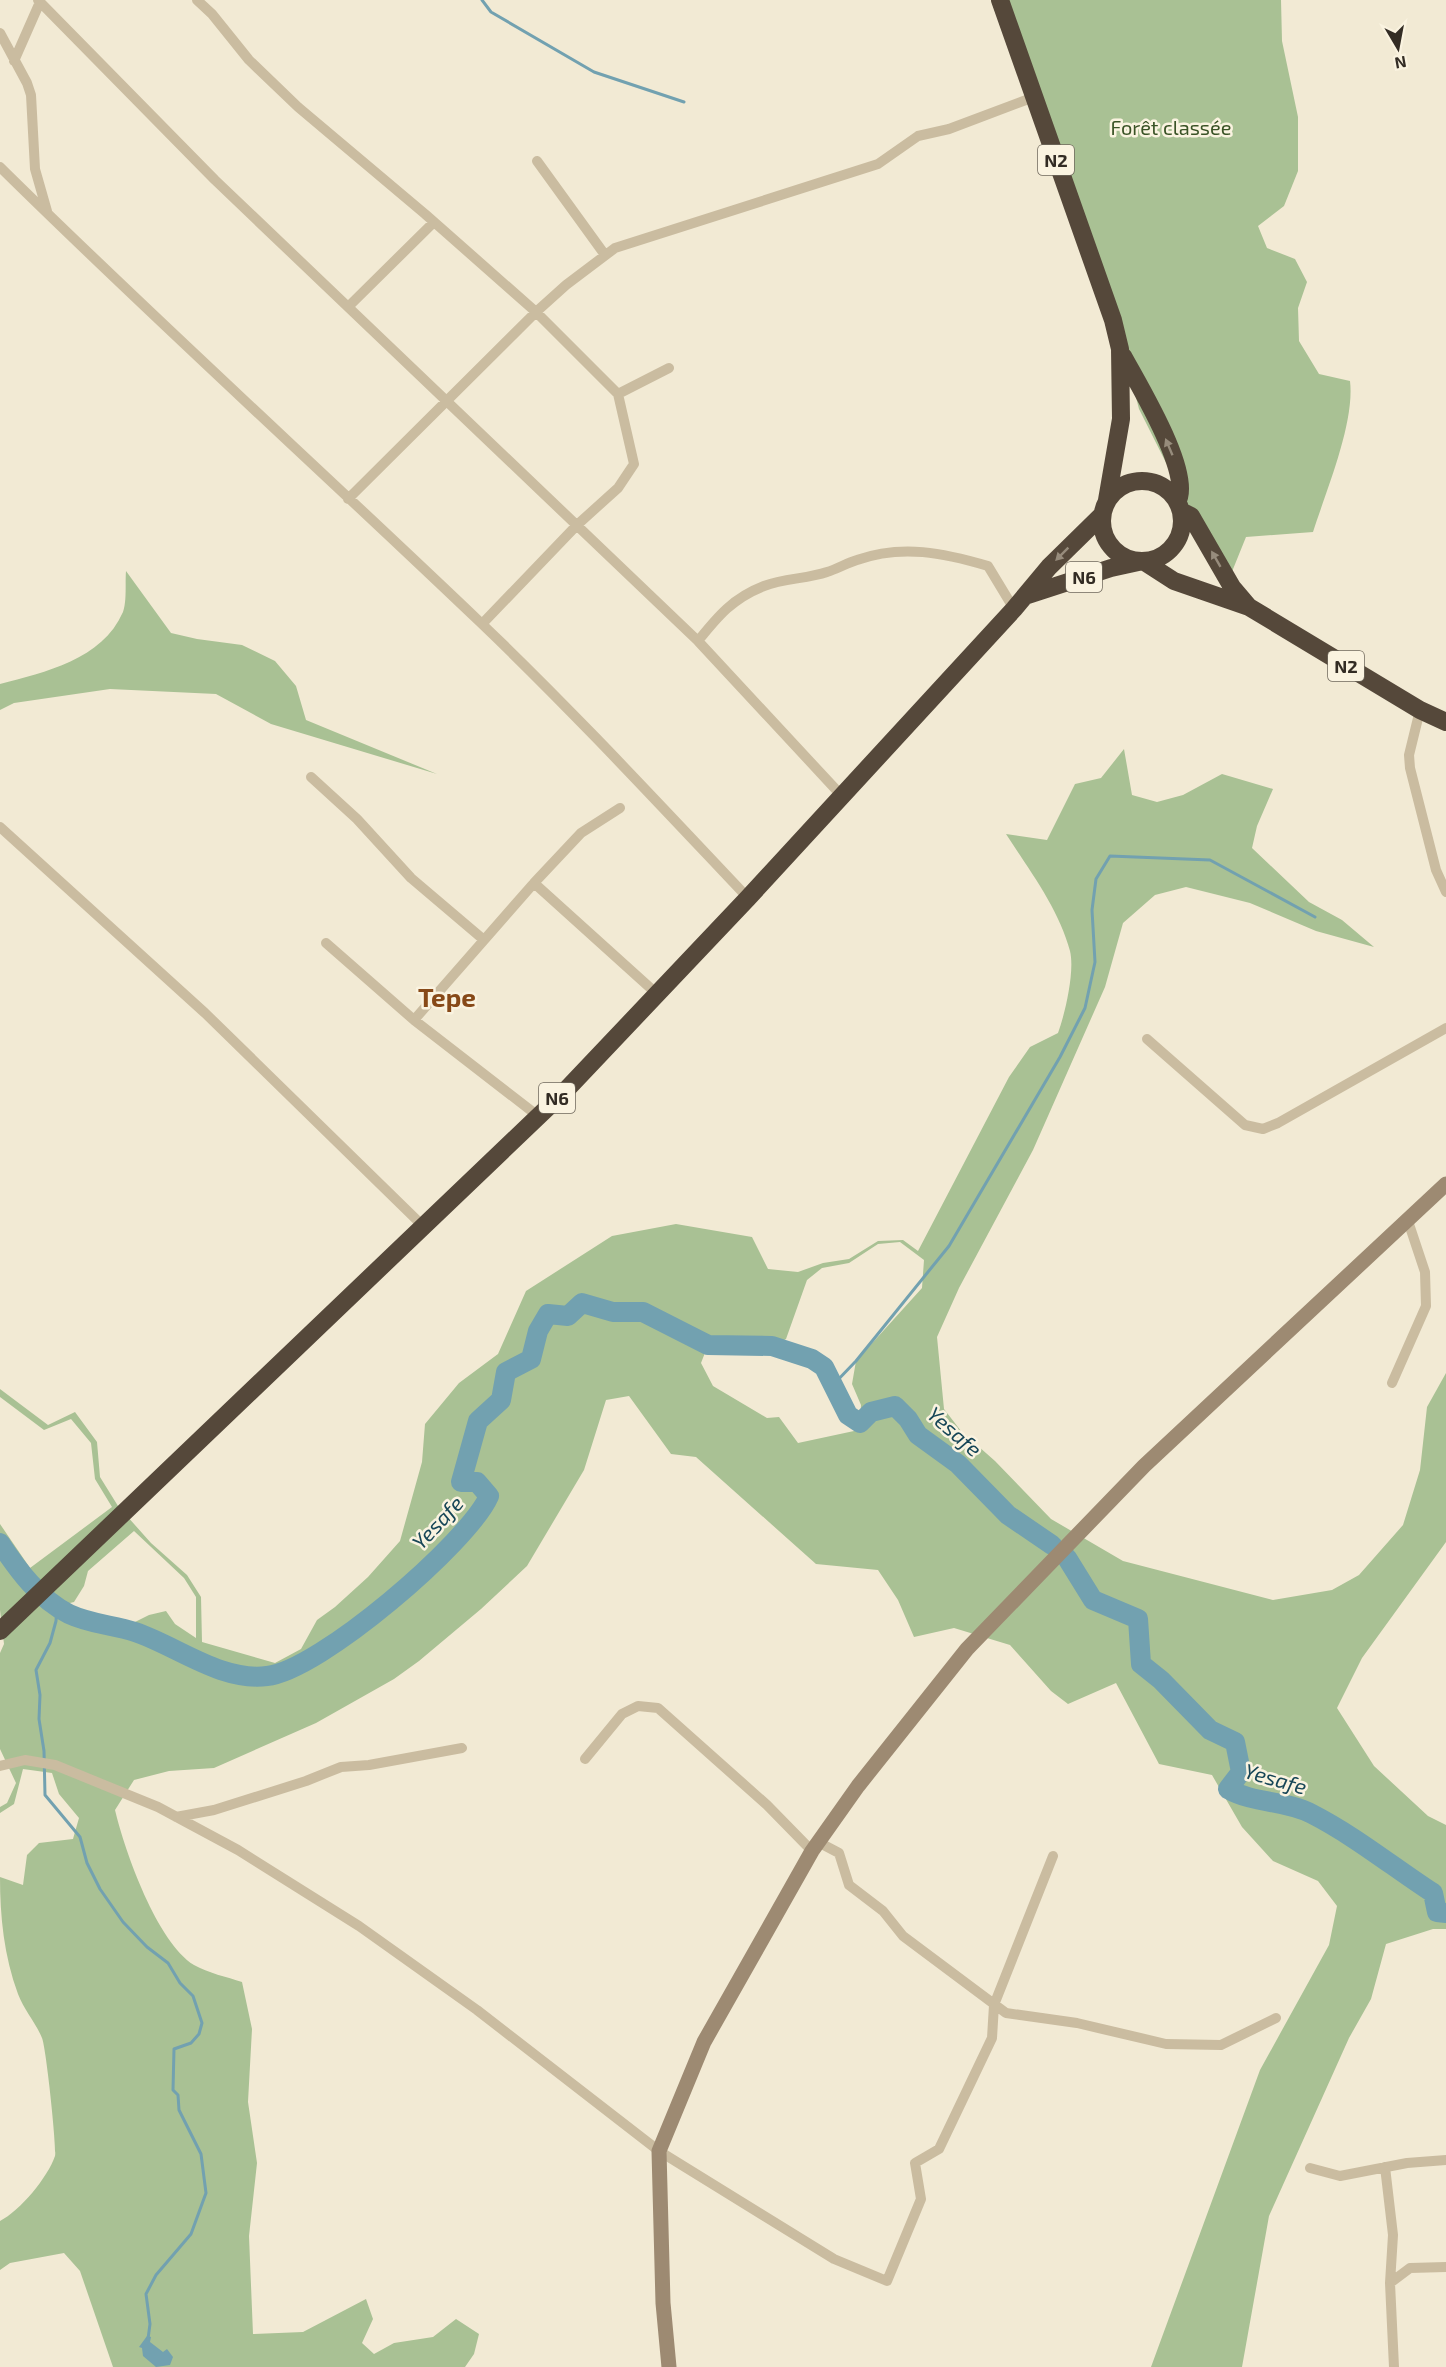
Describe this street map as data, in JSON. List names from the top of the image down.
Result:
{
  "streets": {
    "highway": ["N2", "N6"]
  },
  "crossings": [
    ["N2", "N6"]
  ],
  "districts": ["Tepe"],
  "water": ["Yesafe"],
  "parks": ["Forêt classée"],
  "north": "bottom"
}
